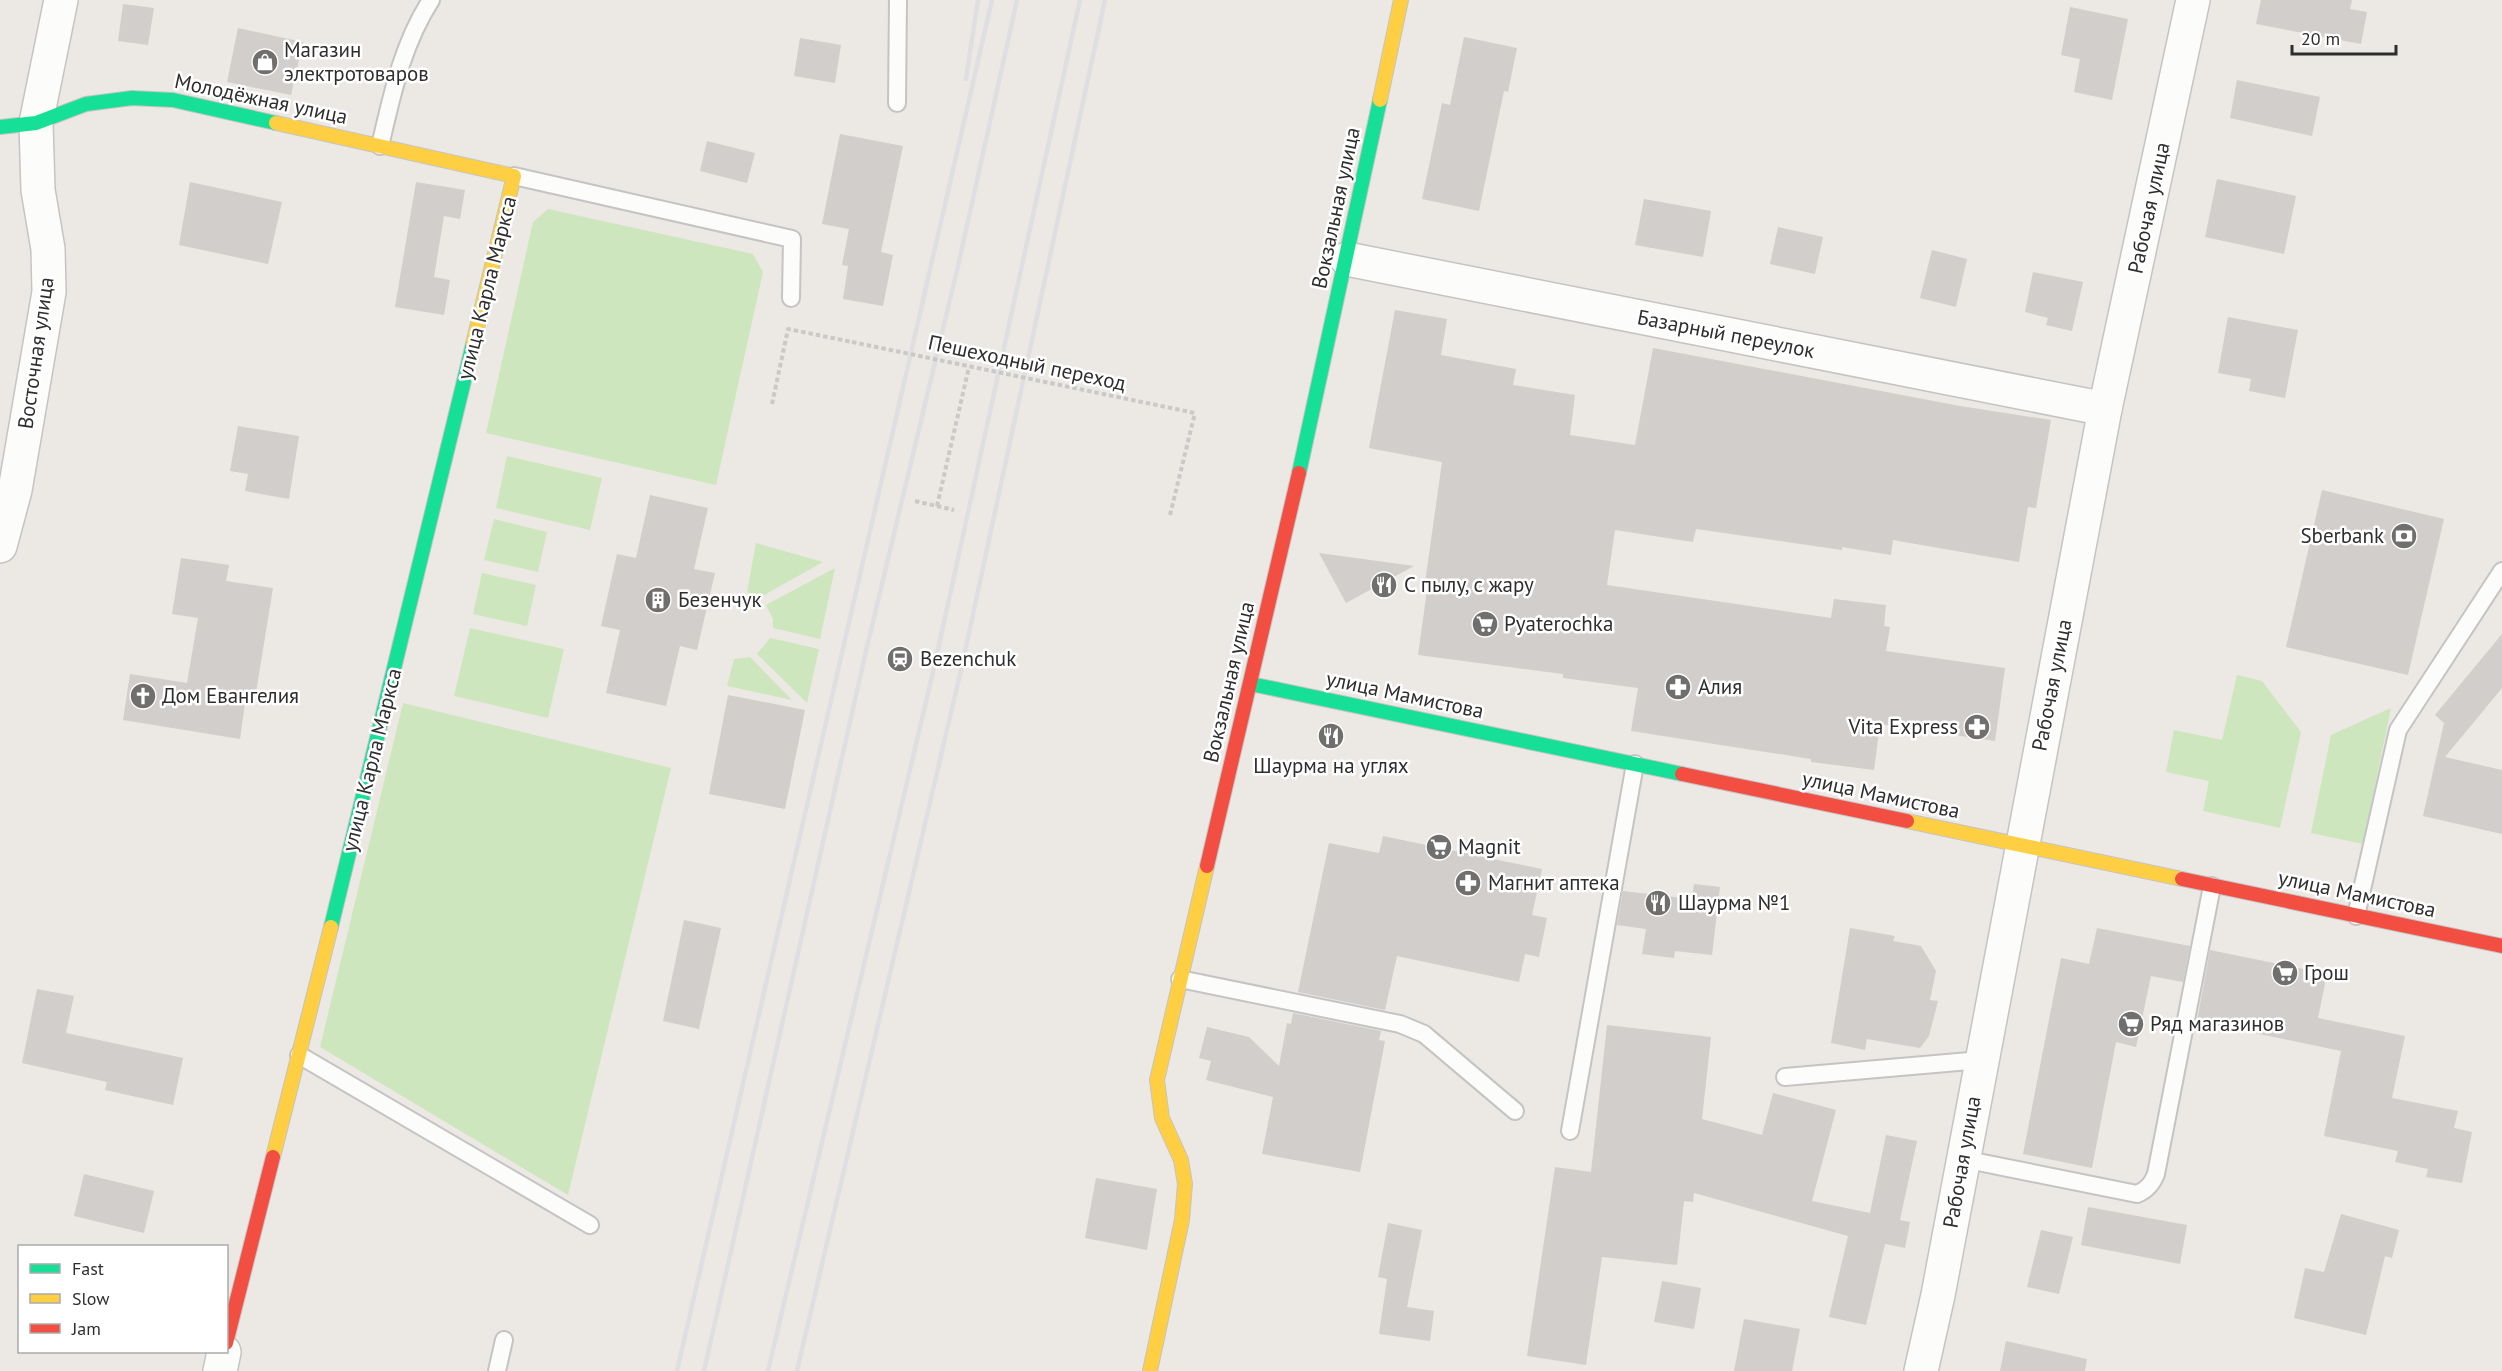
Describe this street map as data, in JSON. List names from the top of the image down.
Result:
{
  "streets": {
    "street": [
      "Молодёжная улица",
      "Вокзальная улица",
      "Рабочая улица",
      "улица Карла Маркса",
      "Базарный переулок",
      "Восточная улица",
      "улица Мамистова"
    ],
    "path": ["Пешеходный переход"]
  },
  "crossings": [
    ["Молодёжная улица", "улица Карла Маркса"],
    ["Молодёжная улица", "Восточная улица"],
    ["Вокзальная улица", "Базарный переулок"],
    ["Вокзальная улица", "улица Мамистова"],
    ["Рабочая улица", "Базарный переулок"],
    ["Рабочая улица", "улица Мамистова"]
  ],
  "places": {
    "shop": ["Магазин электротоваров"],
    "bank": ["Sberbank"],
    "restaurant": ["С пылу, с жару", "Шаурма на углях", "Шаурма №1"],
    "building": ["Безенчук"],
    "supermarket": [
      "Pyaterochka",
      "Magnit",
      "Грош",
      "Ряд магазинов"
    ],
    "station": ["Bezenchuk"],
    "pharmacy": ["Алия", "Vita Express", "Магнит аптека"],
    "church": ["Дом Евангелия"]
  },
  "legend": ["Fast", "Slow", "Jam"],
  "scale_bar": "20 m"
}
